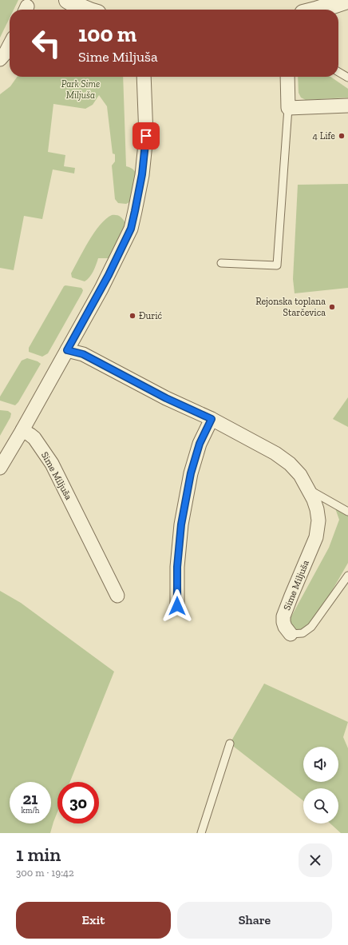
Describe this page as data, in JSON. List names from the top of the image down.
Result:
{
  "streets": {
    "street": ["Sime Miljuša"]
  },
  "parks": ["Park Sime Miljuša"],
  "places": ["4 Life", "Rejonska toplana Starčevica", "Đurić"],
  "page": {
    "turn": ["100 m", "Sime Miljuša"],
    "speed": "21 km/h",
    "limit": "30",
    "heading": ["1 min", "300 m · 19:42"],
    "buttons": ["Exit", "Share"]
  }
}
